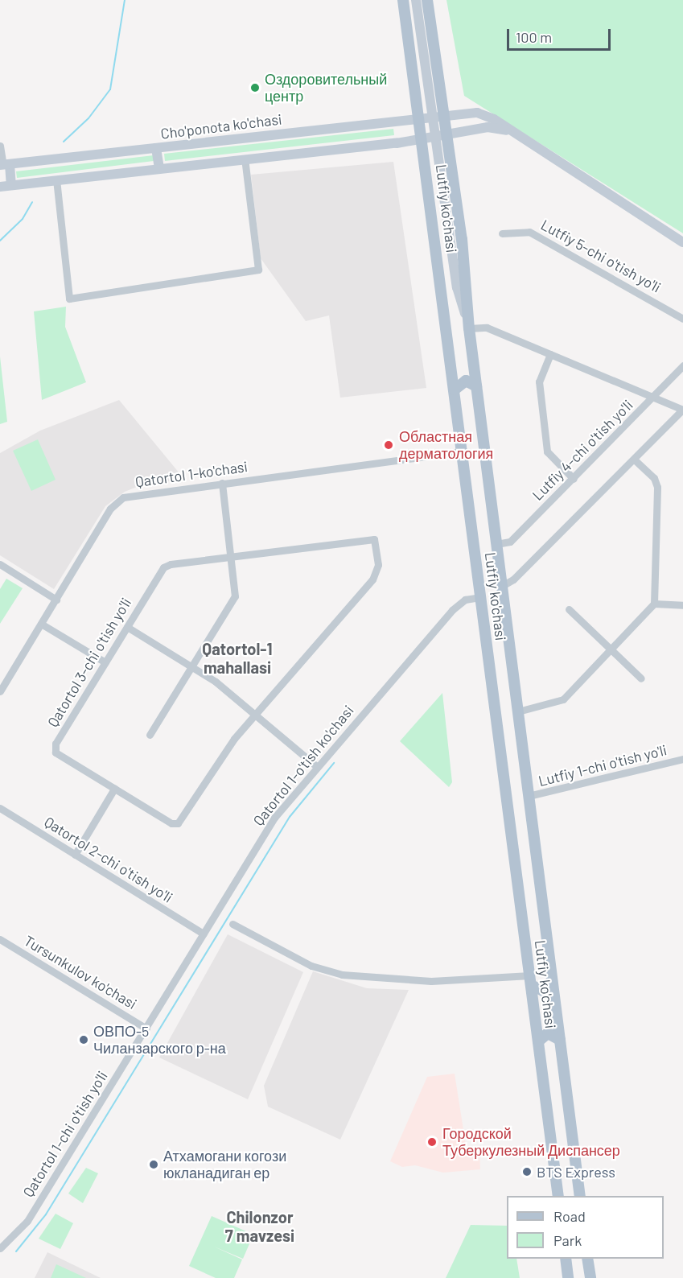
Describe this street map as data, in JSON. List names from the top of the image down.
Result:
{
  "streets": {
    "main road": ["Cho'ponota ko'chasi", "Lutfiy ko'chasi"],
    "street": [
      "Lutfiy 5-chi o'tish yo'li",
      "Lutfiy 4-chi o'tish yo'li",
      "Qatortol 1-ko'chasi",
      "Qatortol 3-chi o'tish yo'li",
      "Qatortol 1-o'tish ko'chasi",
      "Lutfiy 1-chi o'tish yo'li",
      "Qatortol 2-chi o'tish yo'li",
      "Tursunkulov ko'chasi",
      "Qatortol 1-chi o'tish yo'li"
    ]
  },
  "crossings": [
    ["Cho'ponota ko'chasi", "Lutfiy ko'chasi"],
    ["Lutfiy ko'chasi", "Lutfiy 4-chi o'tish yo'li"],
    ["Lutfiy ko'chasi", "Qatortol 1-ko'chasi"],
    ["Lutfiy ko'chasi", "Qatortol 1-o'tish ko'chasi"],
    ["Lutfiy ko'chasi", "Lutfiy 1-chi o'tish yo'li"],
    ["Qatortol 1-o'tish ko'chasi", "Qatortol 2-chi o'tish yo'li"],
    ["Qatortol 1-o'tish ko'chasi", "Tursunkulov ko'chasi"],
    ["Qatortol 1-o'tish ko'chasi", "Qatortol 1-chi o'tish yo'li"],
    ["Tursunkulov ko'chasi", "Qatortol 1-chi o'tish yo'li"]
  ],
  "districts": ["Qatortol-1 mahallasi", "Chilonzor 7 mavzesi"],
  "places": [
    "Оздоровительный центр",
    "Областная дерматология",
    "ОВПО-5 Чиланзарского р-на",
    "Городской Туберкулезный Диспансер",
    "Атхамогани когози юкланадиган ер",
    "BTS Express"
  ],
  "legend": ["Road", "Park"],
  "scale_bar": "100 m"
}
